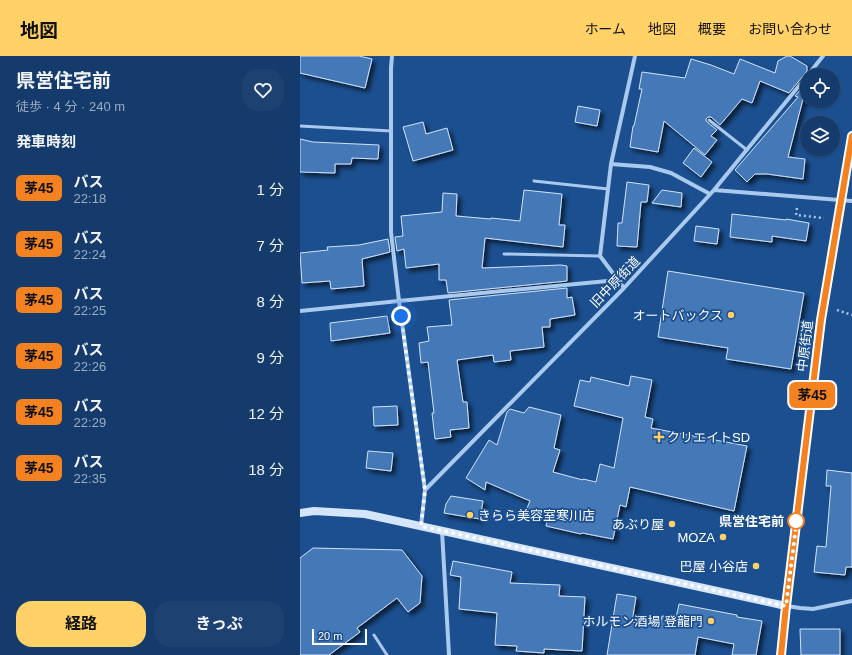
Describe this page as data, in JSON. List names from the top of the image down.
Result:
{
  "streets": {
    "main road": ["中原街道"],
    "street": ["旧中原街道"]
  },
  "places": {
    "other": [
      "オートバックス",
      "きらら美容室寒川店",
      "県営住宅前",
      "あぶり屋",
      "MOZA",
      "巴屋 小谷店",
      "ホルモン酒場 登龍門"
    ],
    "health": ["クリエイトSD"]
  },
  "lines": ["bus line 茅45"],
  "scale_bar": "20 m",
  "page": {
    "header": "地図",
    "nav": [
      "ホーム",
      "地図",
      "概要",
      "お問い合わせ"
    ],
    "heading": [
      ["県営住宅前", "徒歩 · 4 分 · 240 m"],
      "発車時刻"
    ],
    "on_map": "茅45",
    "list": [
      {
        "mark": "茅45",
        "name": "バス",
        "note": "22:18",
        "value": "1 分"
      },
      {
        "mark": "茅45",
        "name": "バス",
        "note": "22:24",
        "value": "7 分"
      },
      {
        "mark": "茅45",
        "name": "バス",
        "note": "22:25",
        "value": "8 分"
      },
      {
        "mark": "茅45",
        "name": "バス",
        "note": "22:26",
        "value": "9 分"
      },
      {
        "mark": "茅45",
        "name": "バス",
        "note": "22:29",
        "value": "12 分"
      },
      {
        "mark": "茅45",
        "name": "バス",
        "note": "22:35",
        "value": "18 分"
      }
    ],
    "buttons": ["経路", "きっぷ"],
    "scale": "20 m"
  }
}
